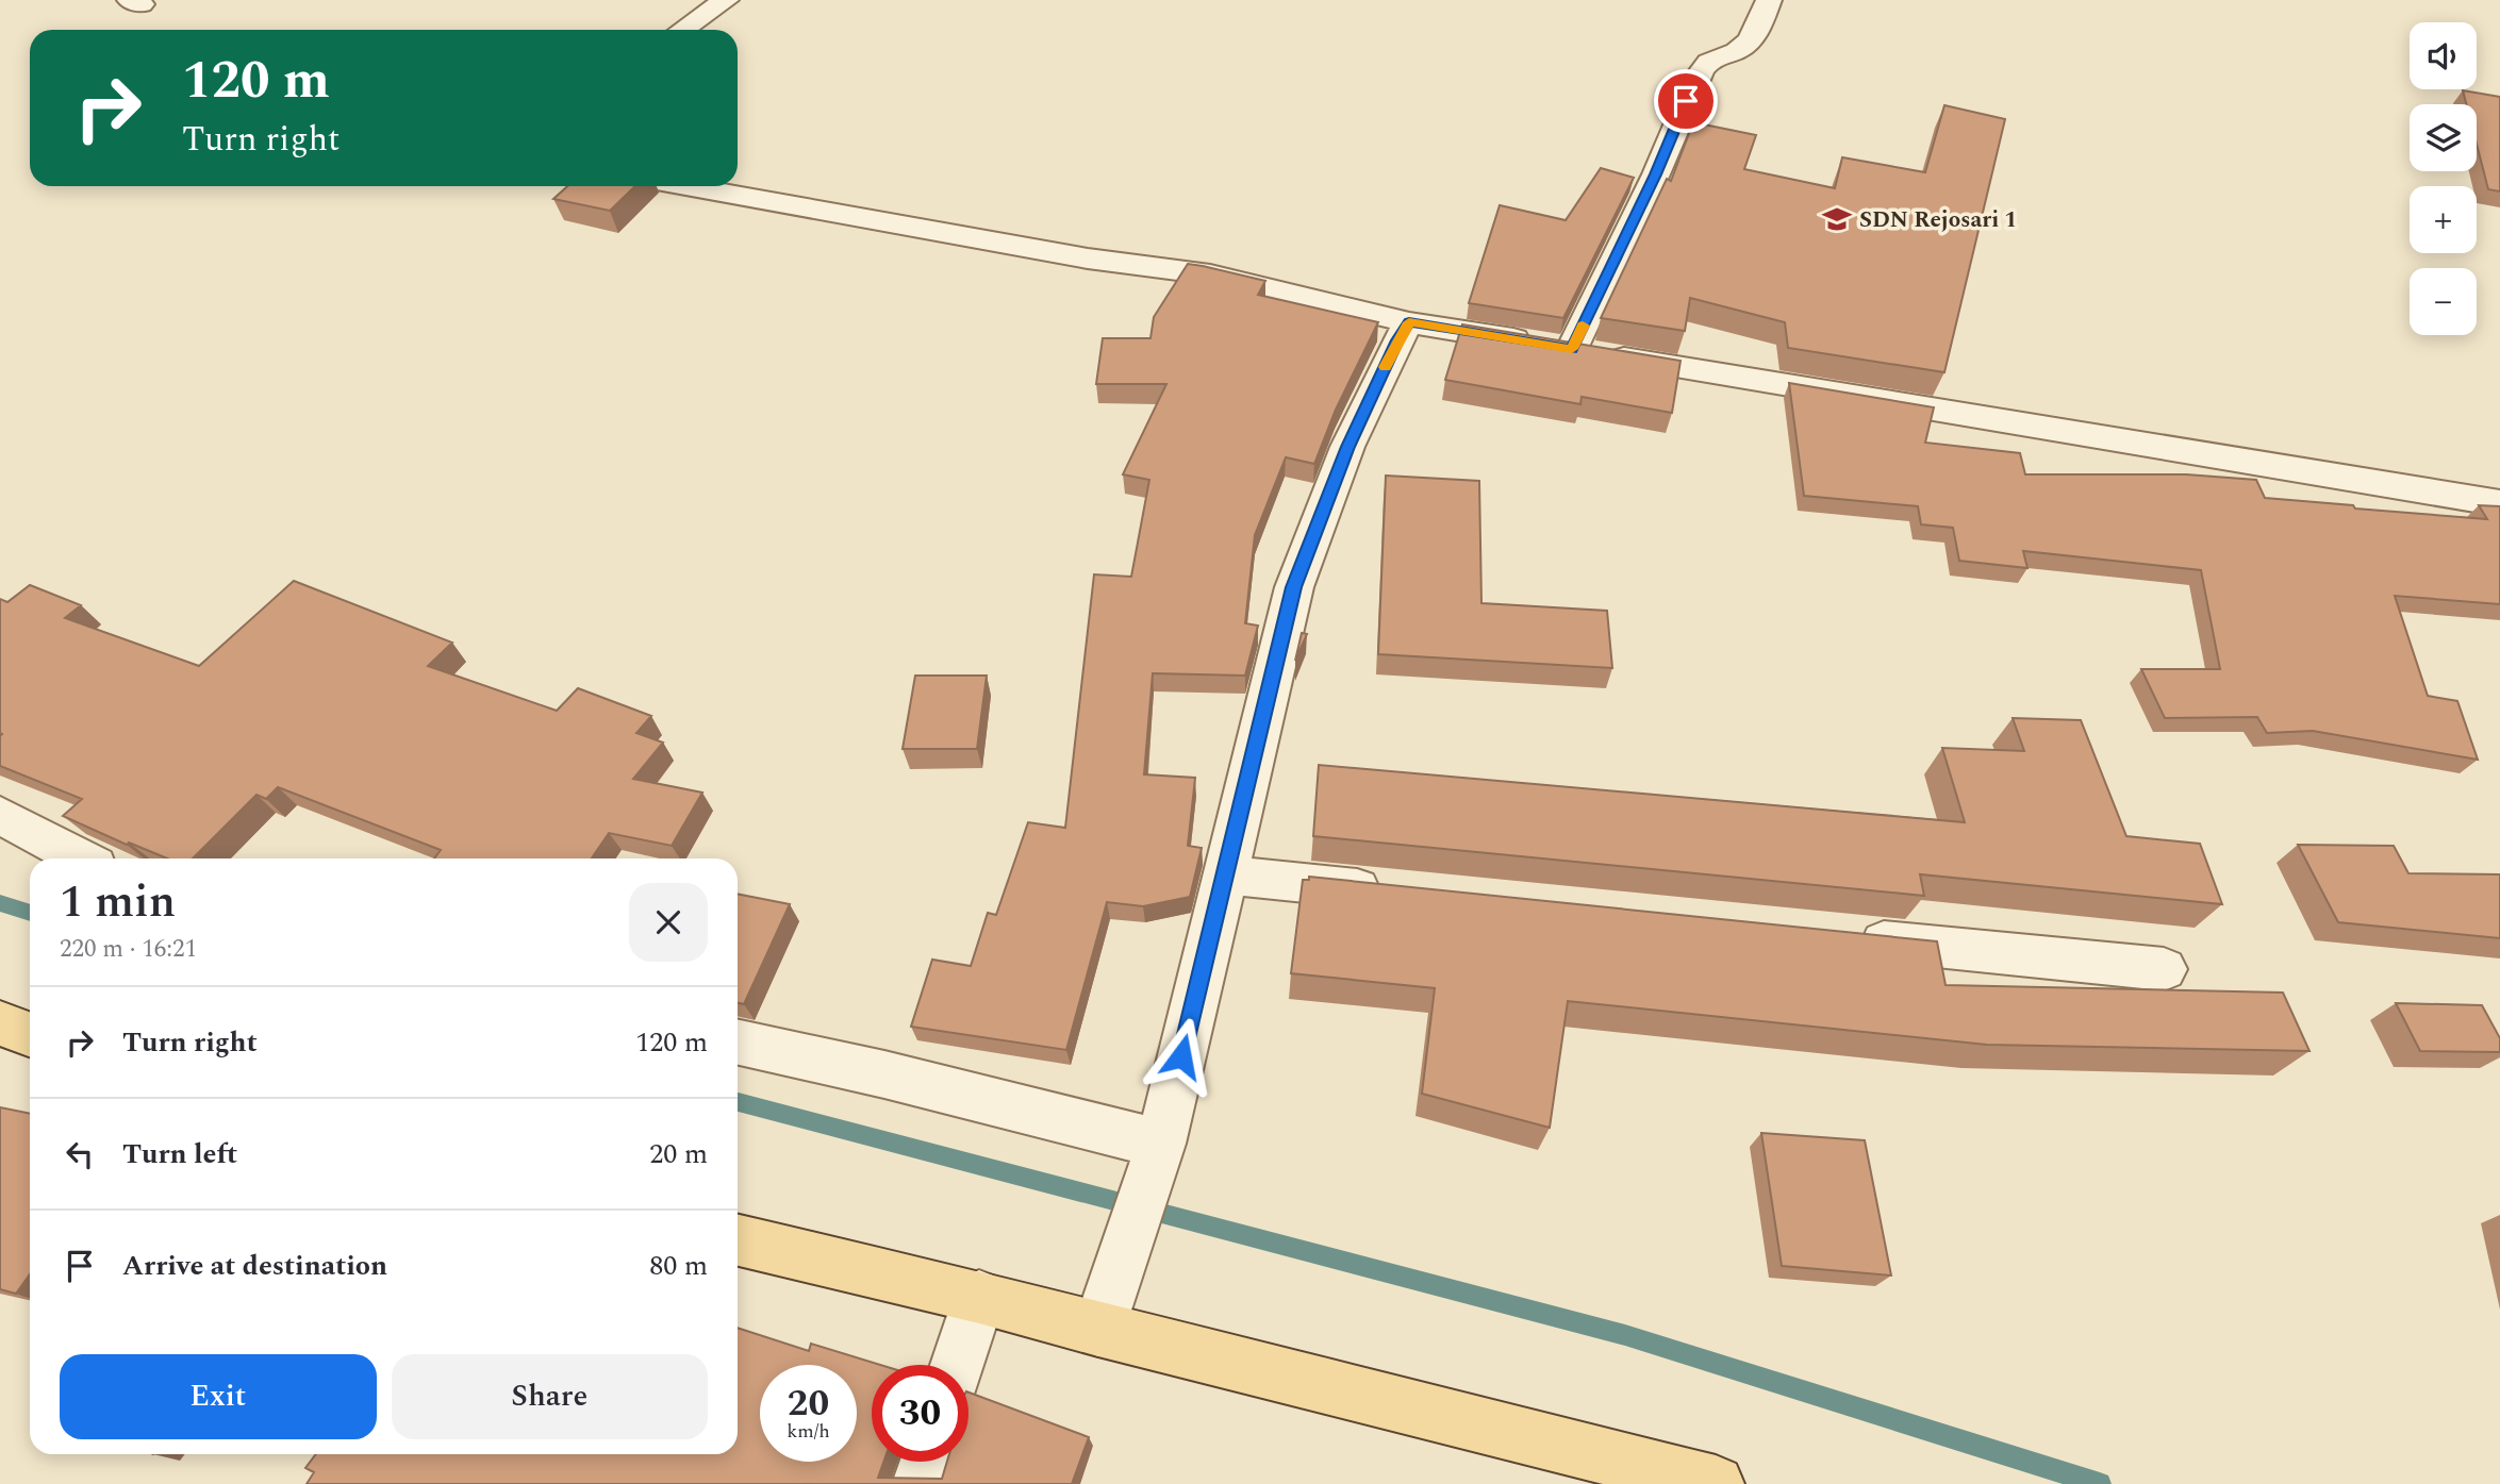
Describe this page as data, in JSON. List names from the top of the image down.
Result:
{
  "places": {
    "school or university": ["SDN Rejosari 1"]
  },
  "page": {
    "map_buttons": ["+", "−"],
    "turn": ["120 m", "Turn right"],
    "heading": ["1 min", "220 m · 16:21"],
    "list": [
      {
        "name": "Turn right",
        "value": "120 m"
      },
      {
        "name": "Turn left",
        "value": "20 m"
      },
      {
        "name": "Arrive at destination",
        "value": "80 m"
      }
    ],
    "buttons": ["Exit", "Share"],
    "speed": "20 km/h",
    "limit": "30"
  }
}
